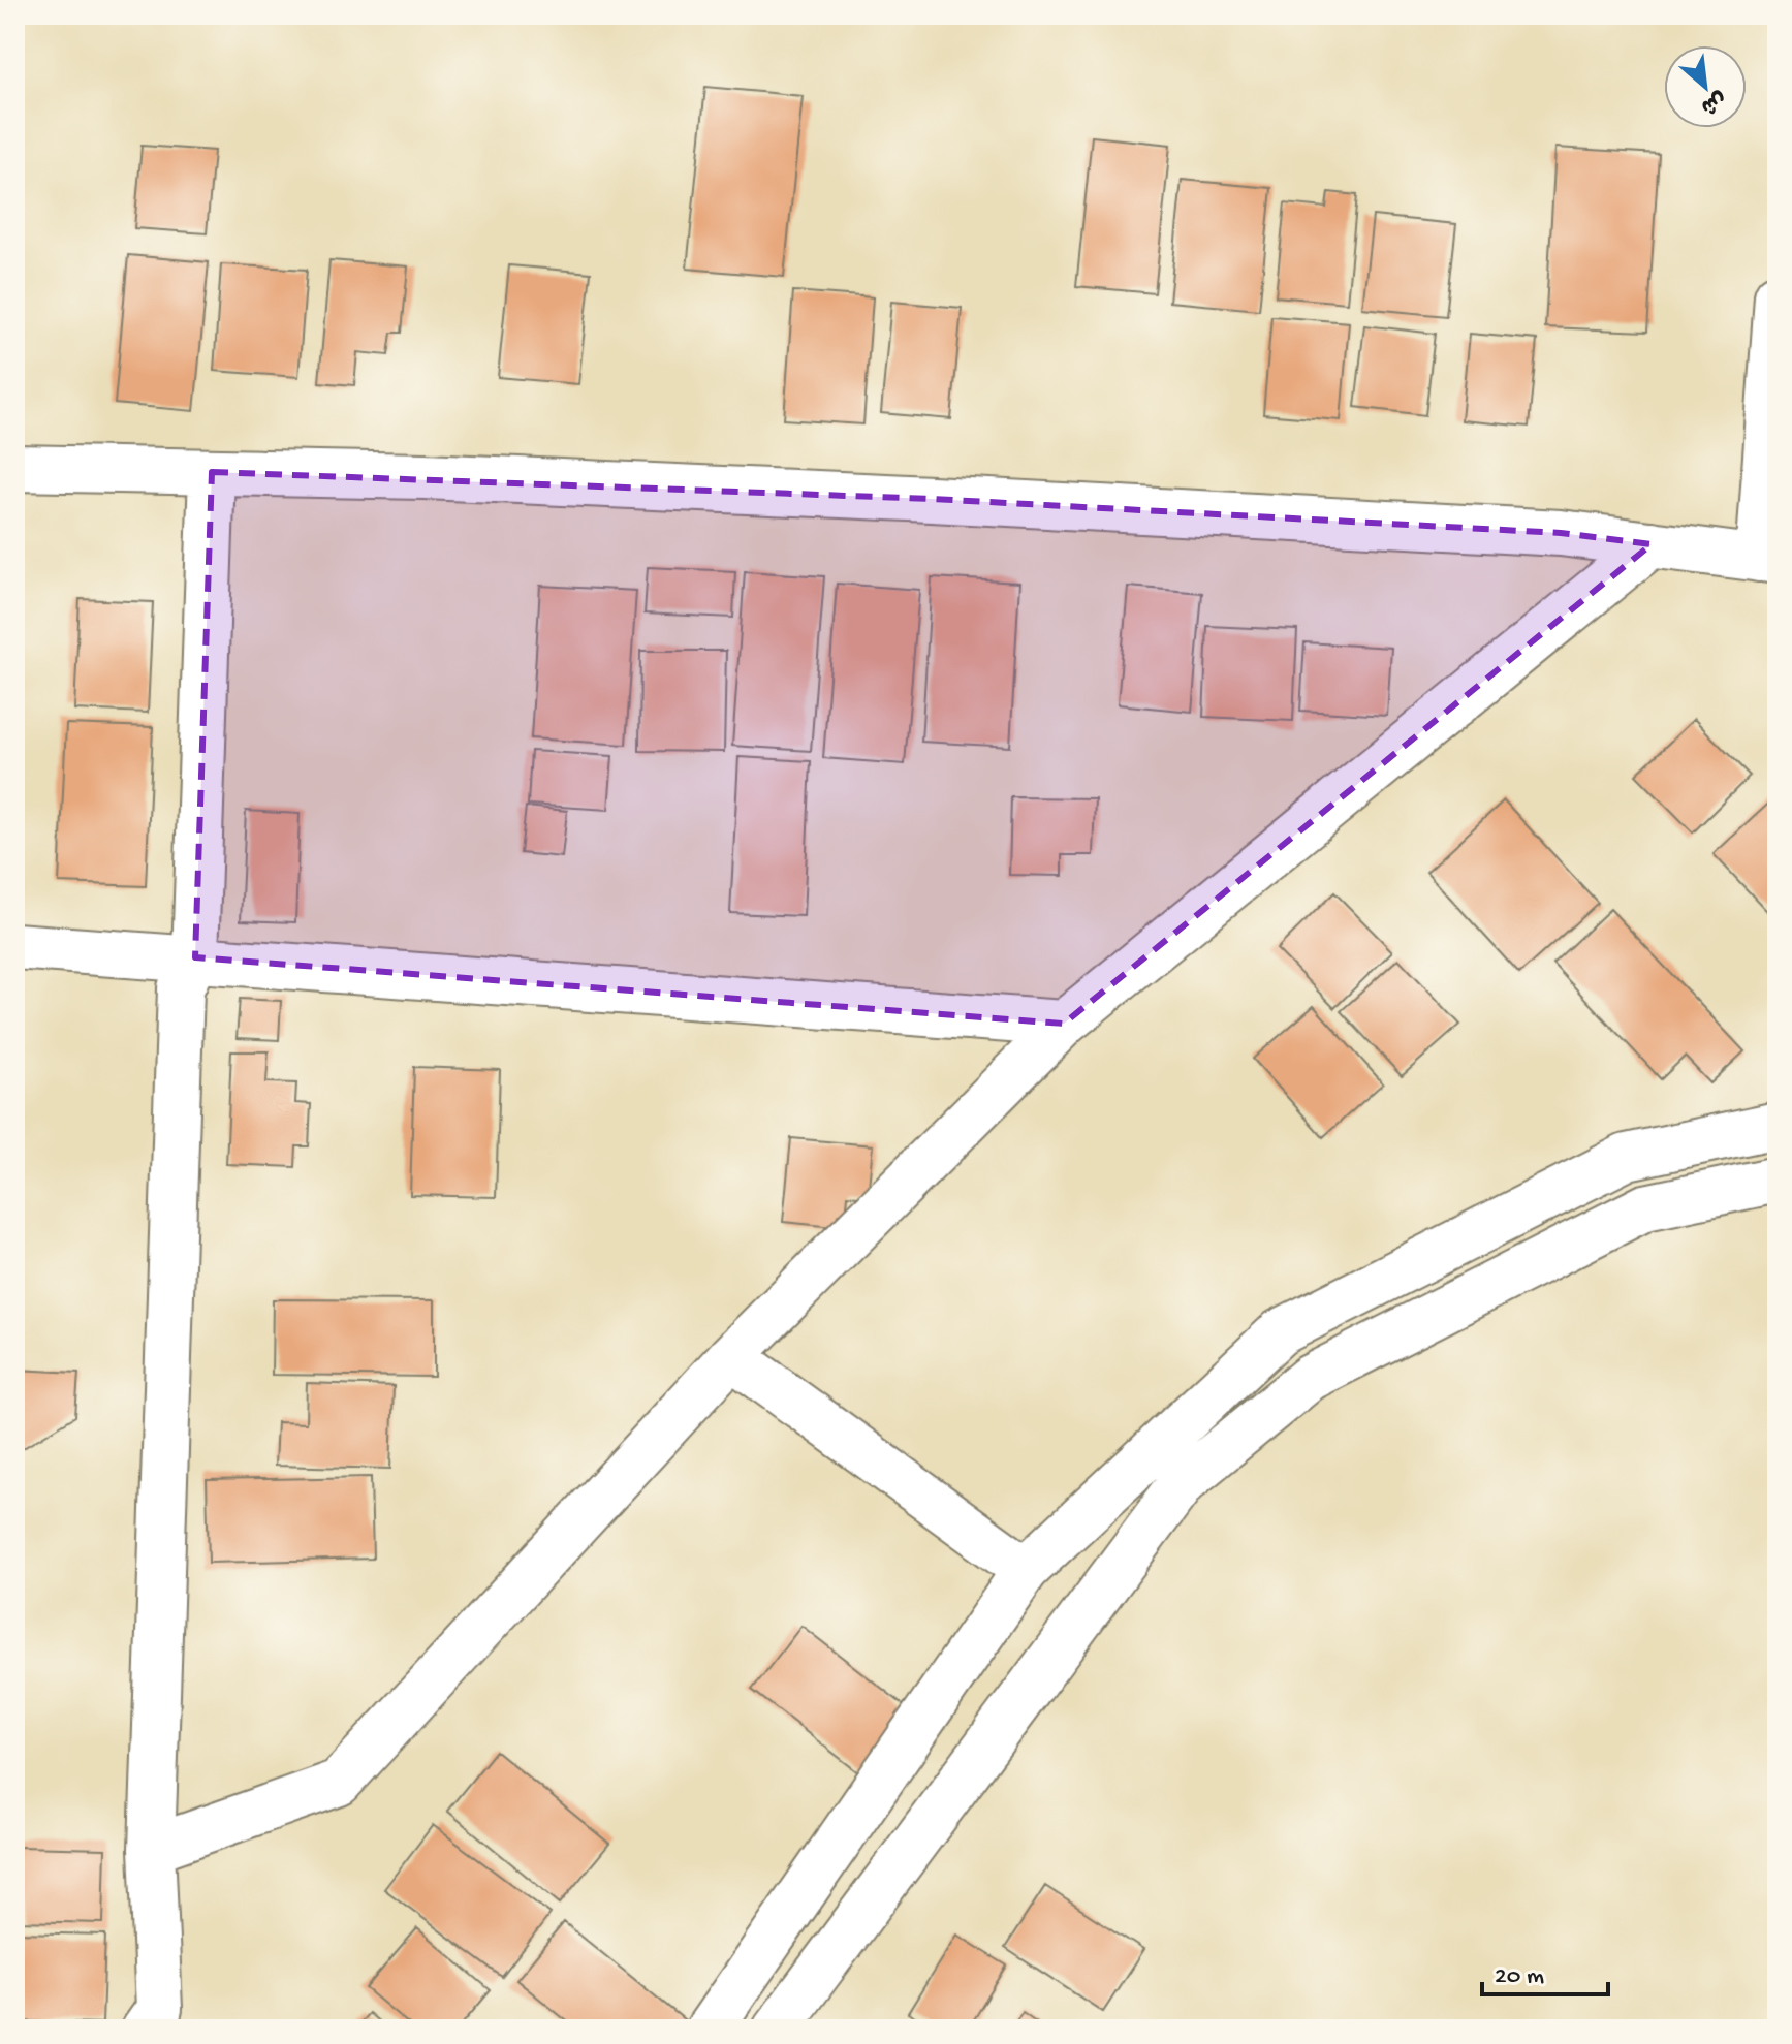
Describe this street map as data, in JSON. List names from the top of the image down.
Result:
{
  "scale_bar": "20 m",
  "north": "bottom right"
}
